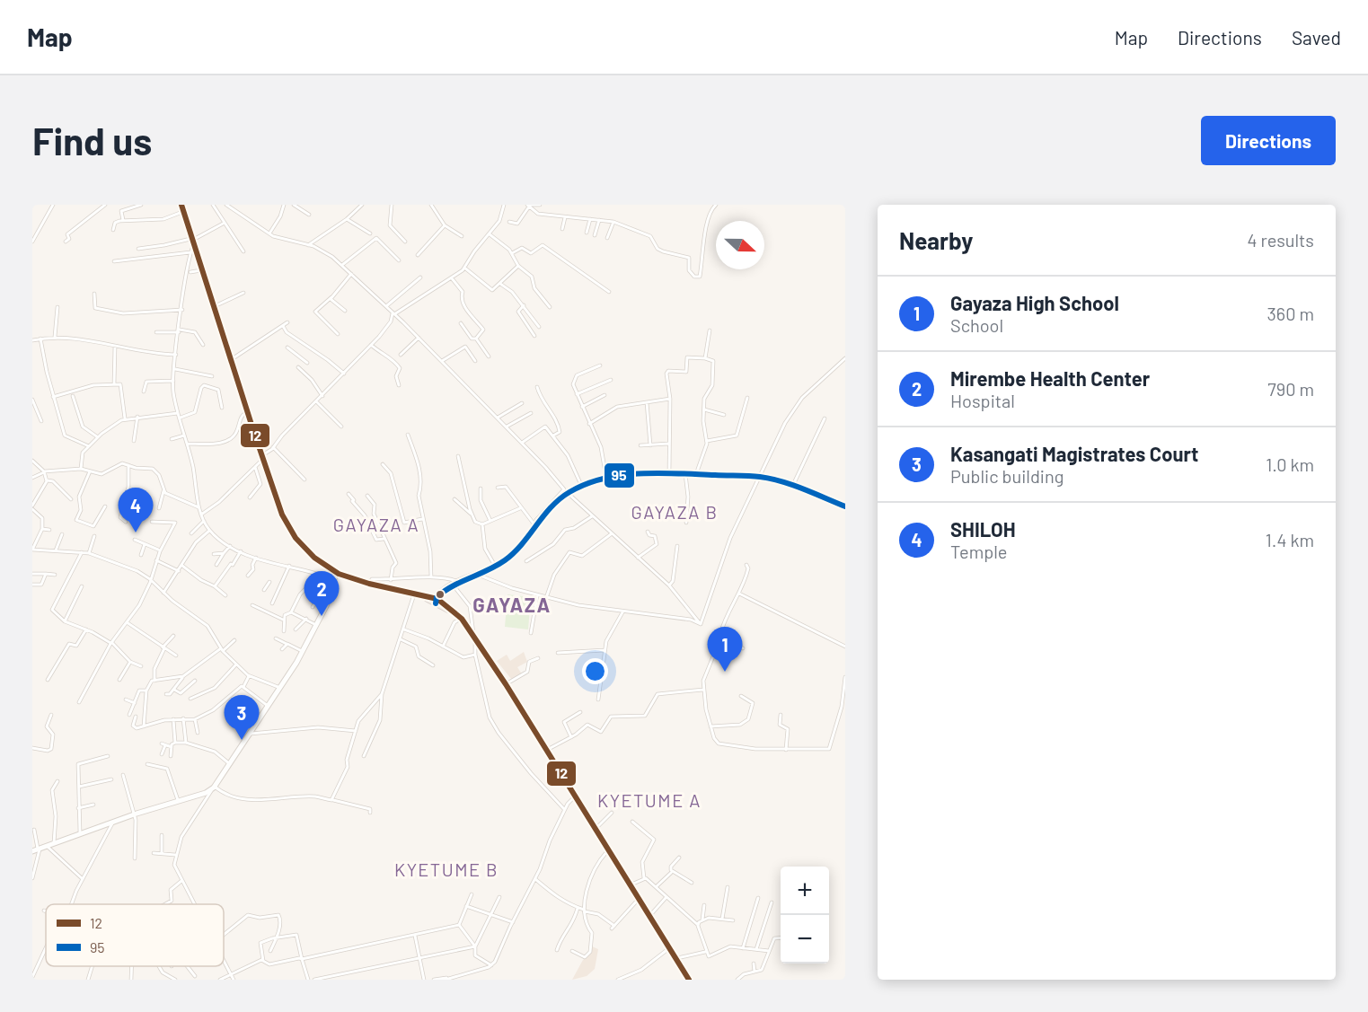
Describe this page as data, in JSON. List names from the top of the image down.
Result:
{
  "districts": [
    "GAYAZA B",
    "GAYAZA A",
    "GAYAZA",
    "KYETUME A",
    "KYETUME B"
  ],
  "lines": ["transit line 12", "transit line 95"],
  "legend": ["12", "95"],
  "north": "right",
  "page": {
    "header": "Map",
    "nav": ["Map", "Directions", "Saved"],
    "buttons": "Directions",
    "title": "Find us",
    "heading": ["Nearby", "4 results"],
    "list": [
      {
        "mark": "1",
        "name": "Gayaza High School",
        "note": "School",
        "value": "360 m"
      },
      {
        "mark": "2",
        "name": "Mirembe Health Center",
        "note": "Hospital",
        "value": "790 m"
      },
      {
        "mark": "3",
        "name": "Kasangati Magistrates Court",
        "note": "Public building",
        "value": "1.0 km"
      },
      {
        "mark": "4",
        "name": "SHILOH",
        "note": "Temple",
        "value": "1.4 km"
      }
    ],
    "pins": [
      "4",
      "2",
      "1",
      "3"
    ],
    "map_buttons": ["+", "−"]
  }
}
